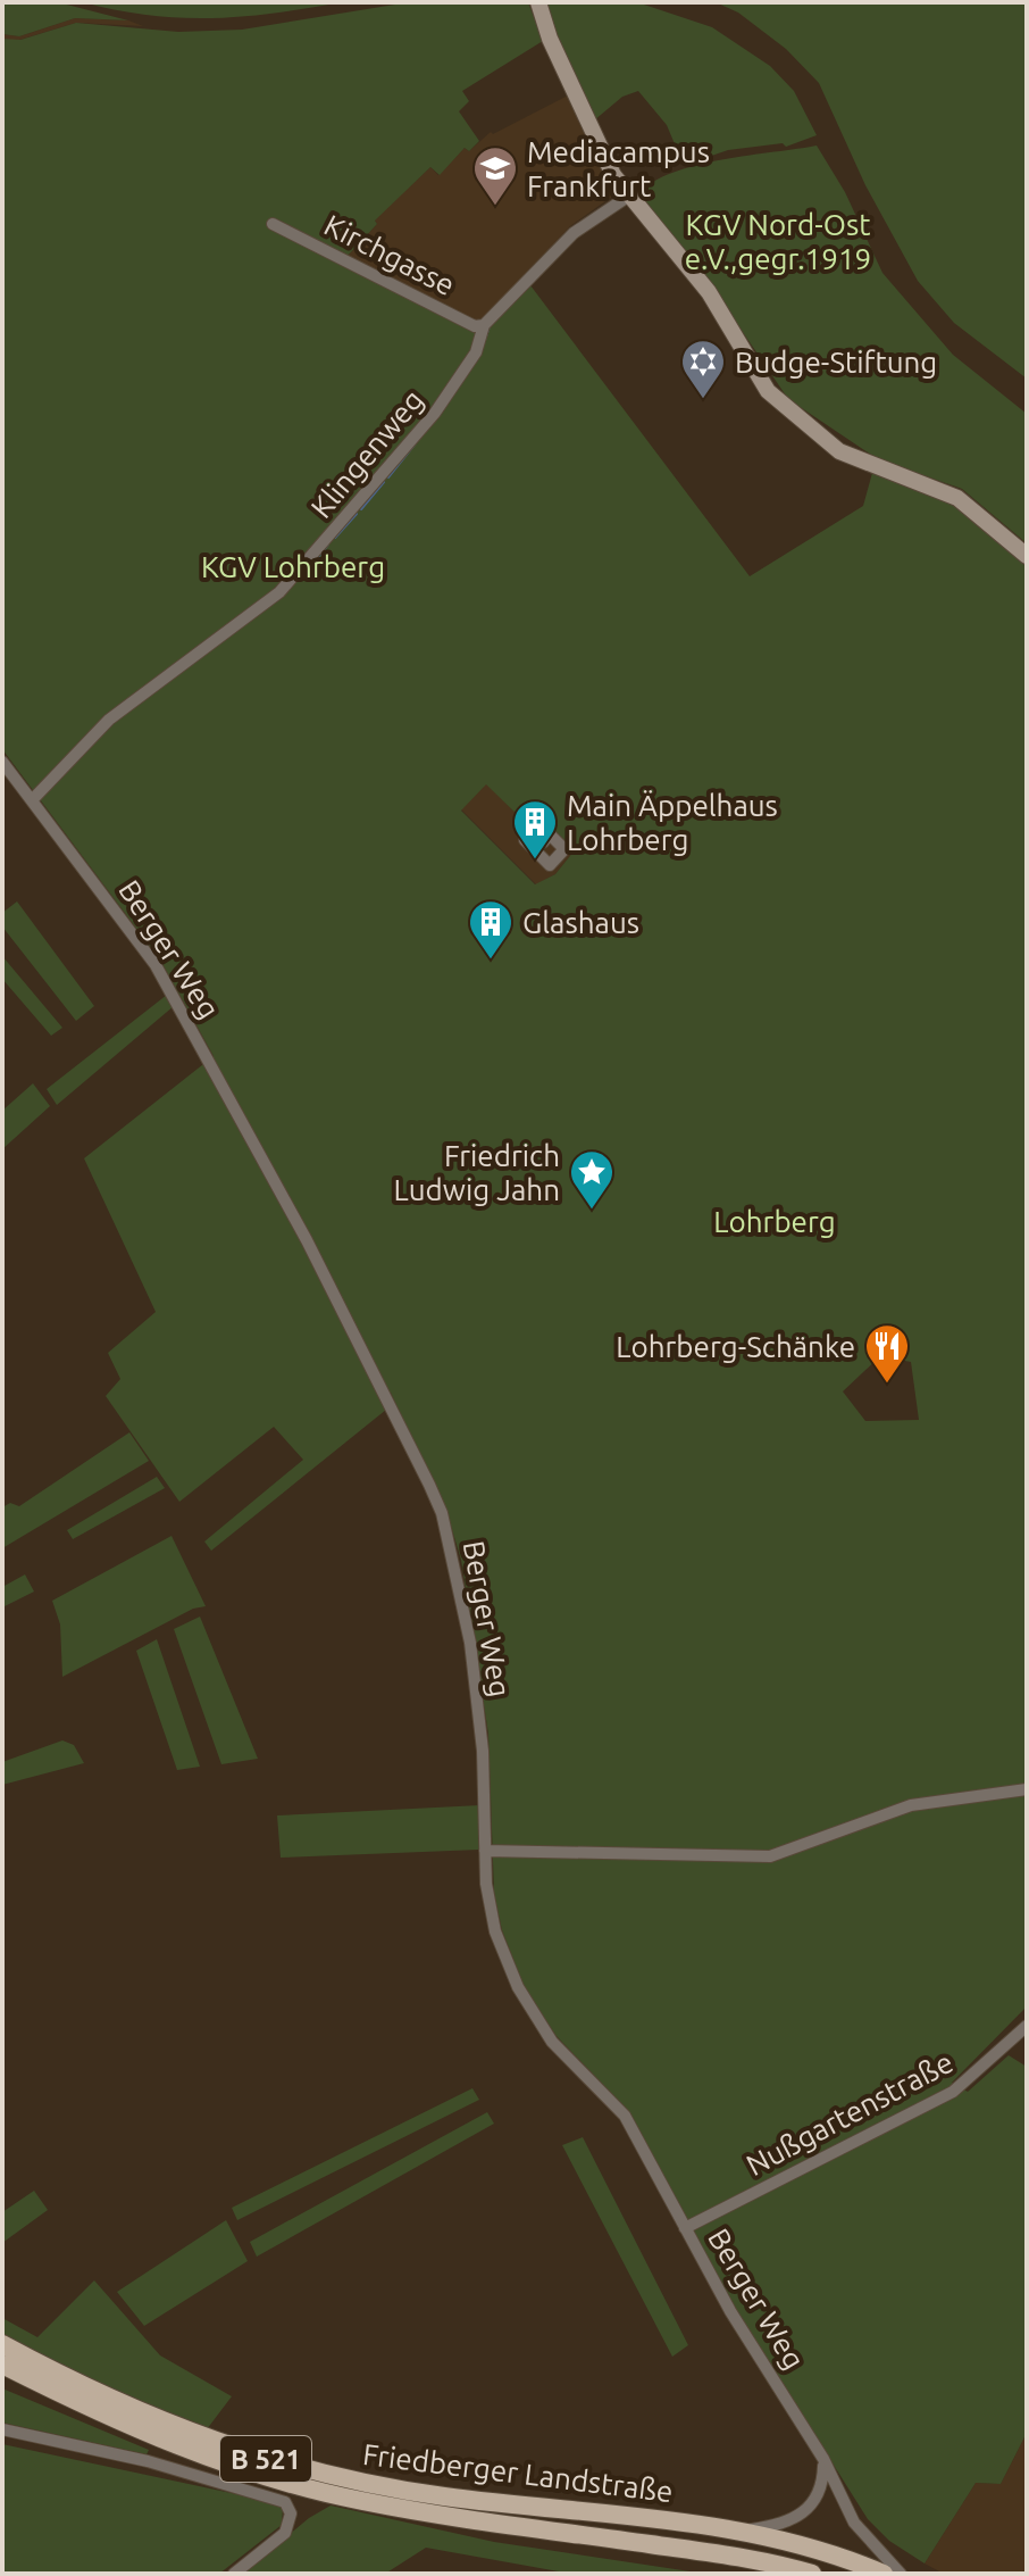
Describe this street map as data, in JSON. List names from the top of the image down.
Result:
{
  "streets": {
    "main road": ["B 521", "Friedberger Landstraße"],
    "street": [
      "Kirchgasse",
      "Klingenweg",
      "Berger Weg",
      "Nußgartenstraße"
    ]
  },
  "crossings": [
    ["Kirchgasse", "Klingenweg"],
    ["Klingenweg", "Berger Weg"],
    ["Berger Weg", "Nußgartenstraße"]
  ],
  "parks": ["KGV Nord-Ost e.V.,gegr.1919", "KGV Lohrberg", "Lohrberg"],
  "places": {
    "school or university": ["Mediacampus Frankfurt"],
    "synagogue": ["Budge-Stiftung"],
    "building": ["Main Äppelhaus Lohrberg", "Glashaus"],
    "place": ["Friedrich Ludwig Jahn"],
    "restaurant": ["Lohrberg-Schänke"]
  }
}
